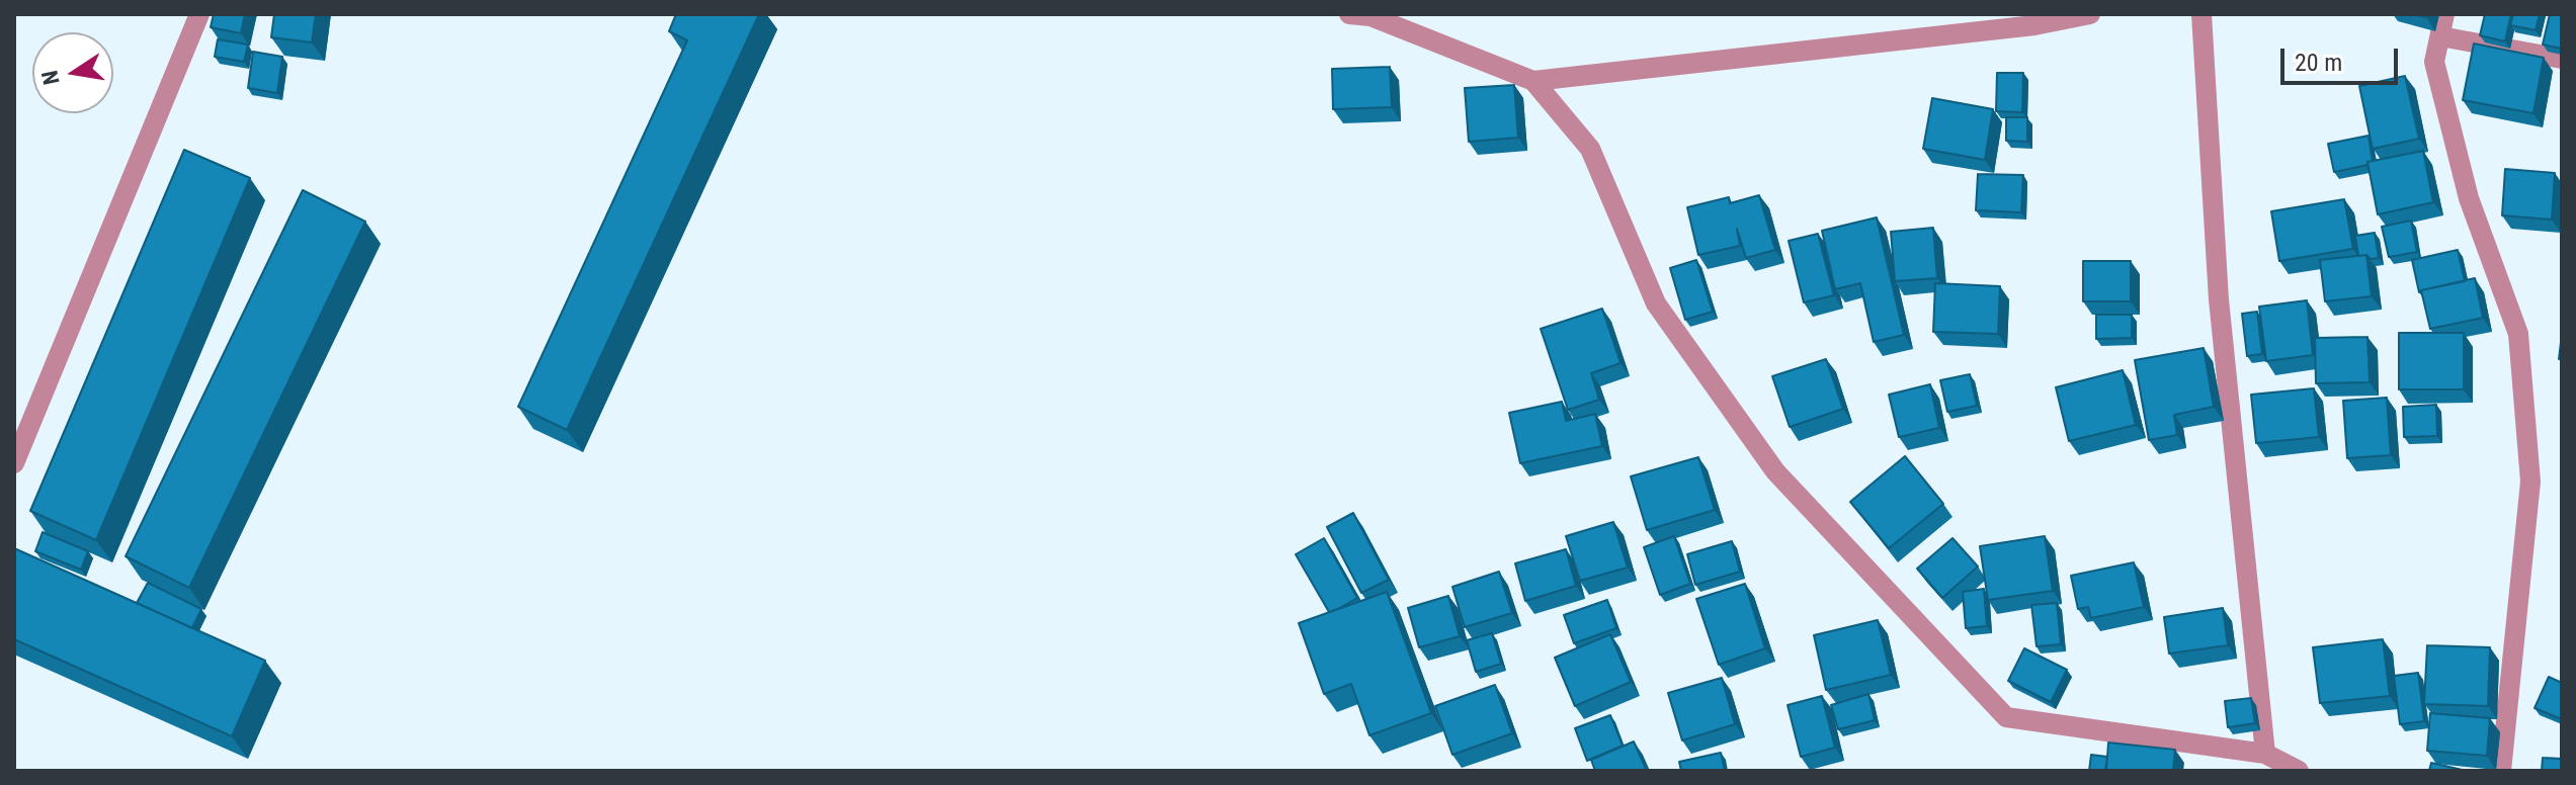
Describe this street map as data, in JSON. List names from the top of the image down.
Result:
{
  "scale_bar": "20 m",
  "north": "left"
}
